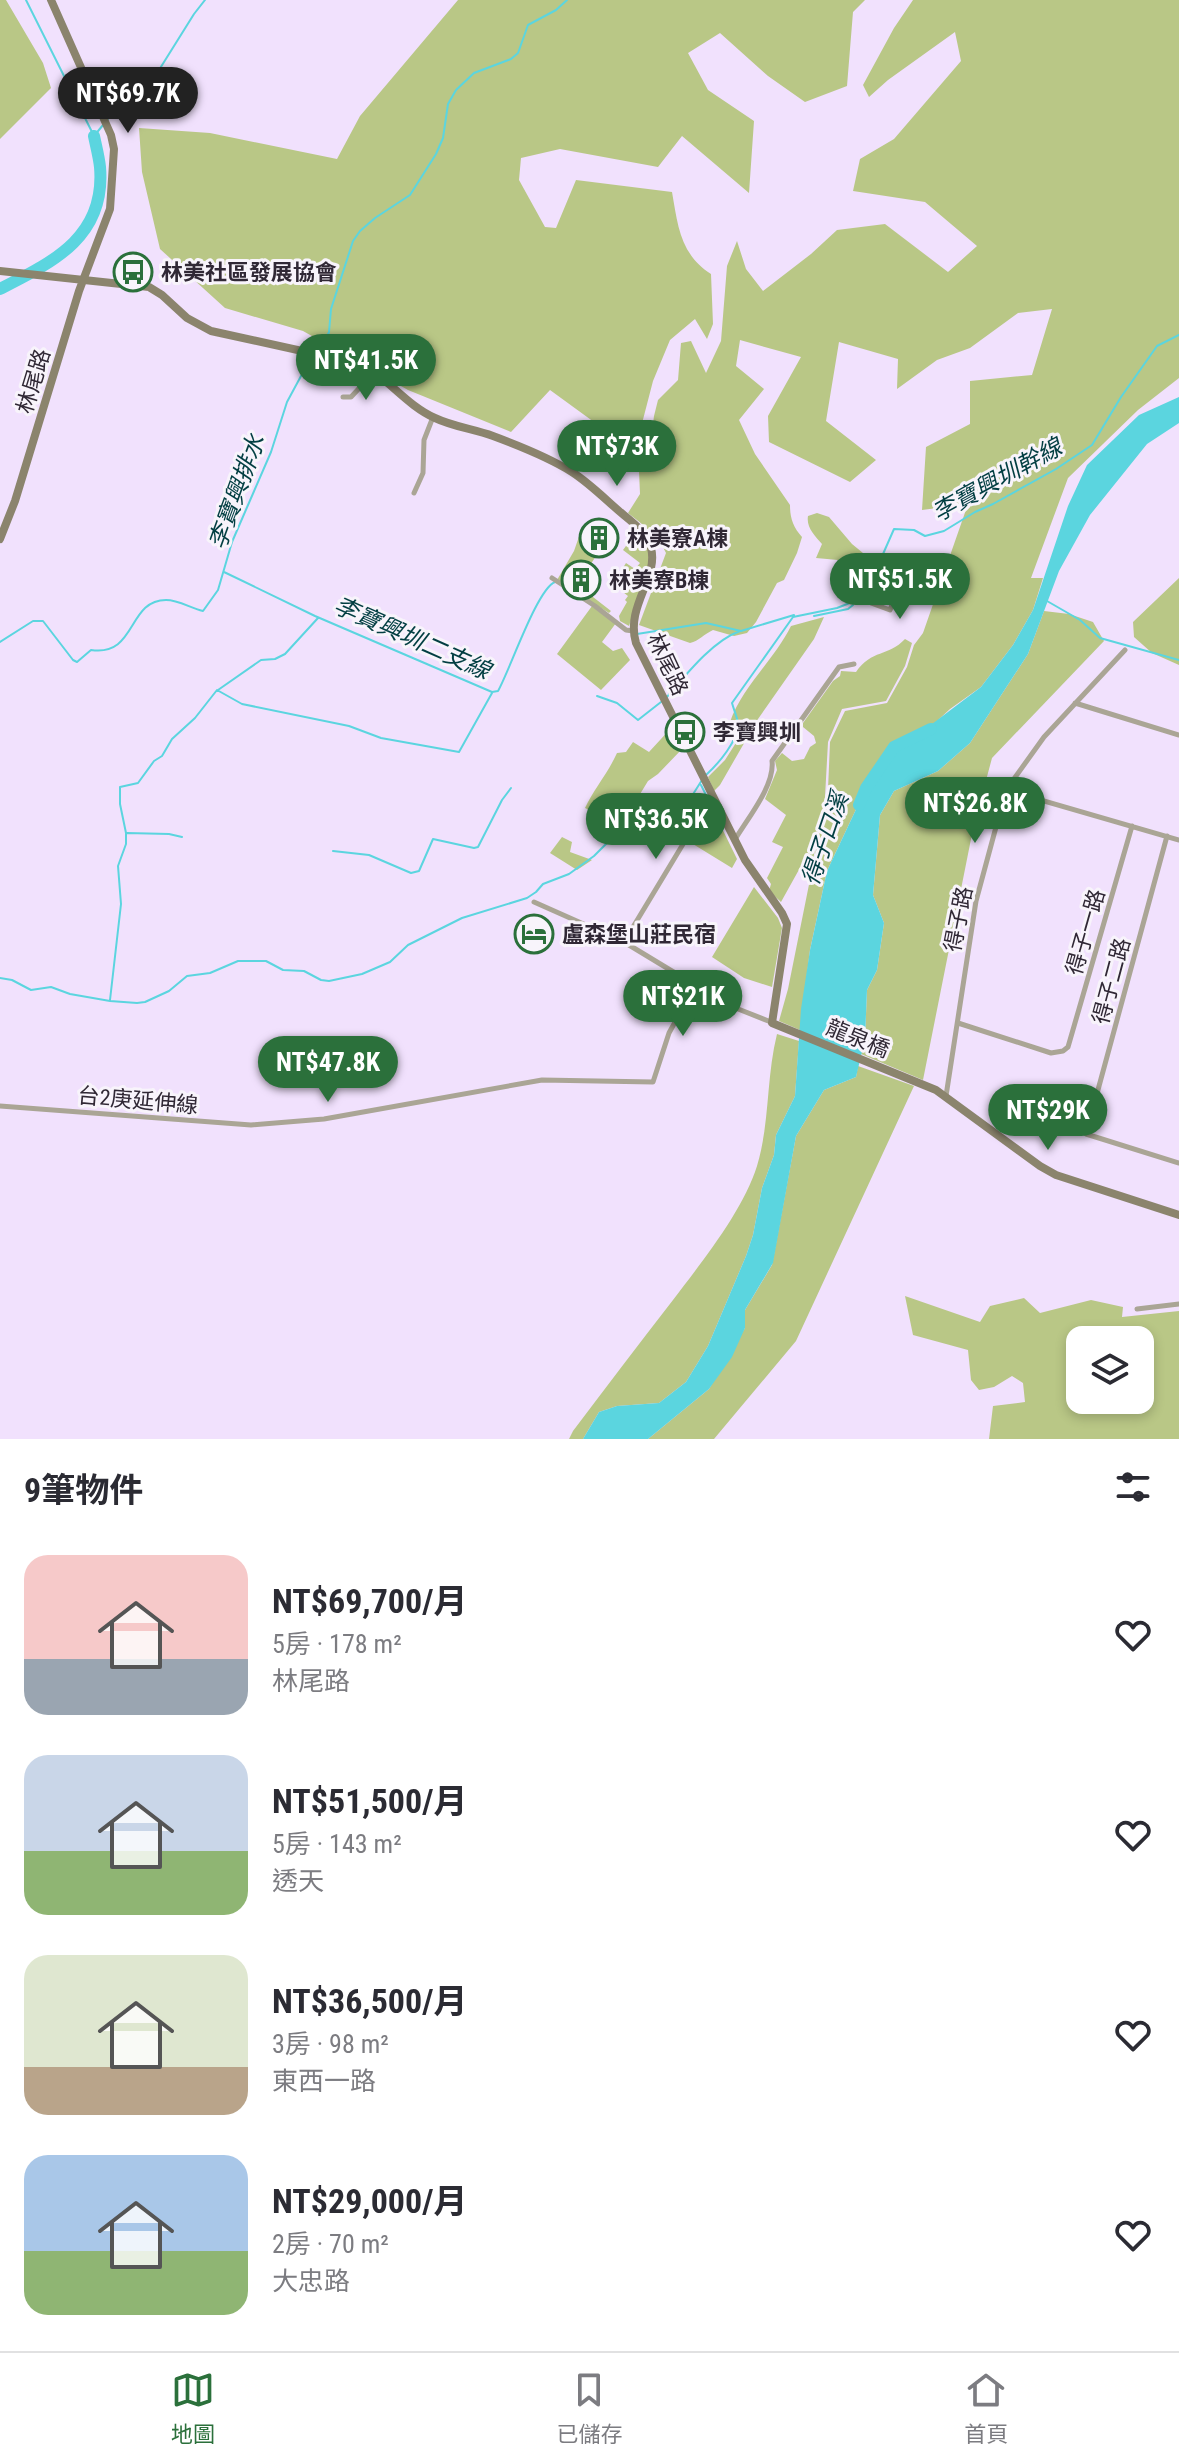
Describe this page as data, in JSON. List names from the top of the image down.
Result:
{
  "streets": {
    "street": [
      "林尾路",
      "得子路",
      "得子一路",
      "得子二路",
      "龍泉橋",
      "台2庚延伸線"
    ]
  },
  "crossings": [
    ["林尾路", "龍泉橋"],
    ["得子路", "得子一路"],
    ["得子路", "龍泉橋"]
  ],
  "water": [
    "李寶興圳幹線",
    "李寶興排水",
    "李寶興圳二支線",
    "得子口溪"
  ],
  "places": {
    "bus stop": ["林美社區發展協會", "李寶興圳"],
    "building": ["林美寮A棟", "林美寮B棟"],
    "hotel": ["盧森堡山莊民宿"]
  },
  "page": {
    "price": [
      "NT$69.7K",
      "NT$41.5K",
      "NT$73K",
      "NT$51.5K",
      "NT$26.8K",
      "NT$36.5K",
      "NT$21K",
      "NT$47.8K",
      "NT$29K"
    ],
    "heading": "9筆物件",
    "list": [
      {
        "name": "NT$69,700/月",
        "note": "5房 · 178 m² · 林尾路"
      },
      {
        "name": "NT$51,500/月",
        "note": "5房 · 143 m² · 透天"
      },
      {
        "name": "NT$36,500/月",
        "note": "3房 · 98 m² · 東西一路"
      },
      {
        "name": "NT$29,000/月",
        "note": "2房 · 70 m² · 大忠路"
      }
    ],
    "tabs": ["地圖", "已儲存", "首頁"]
  }
}
